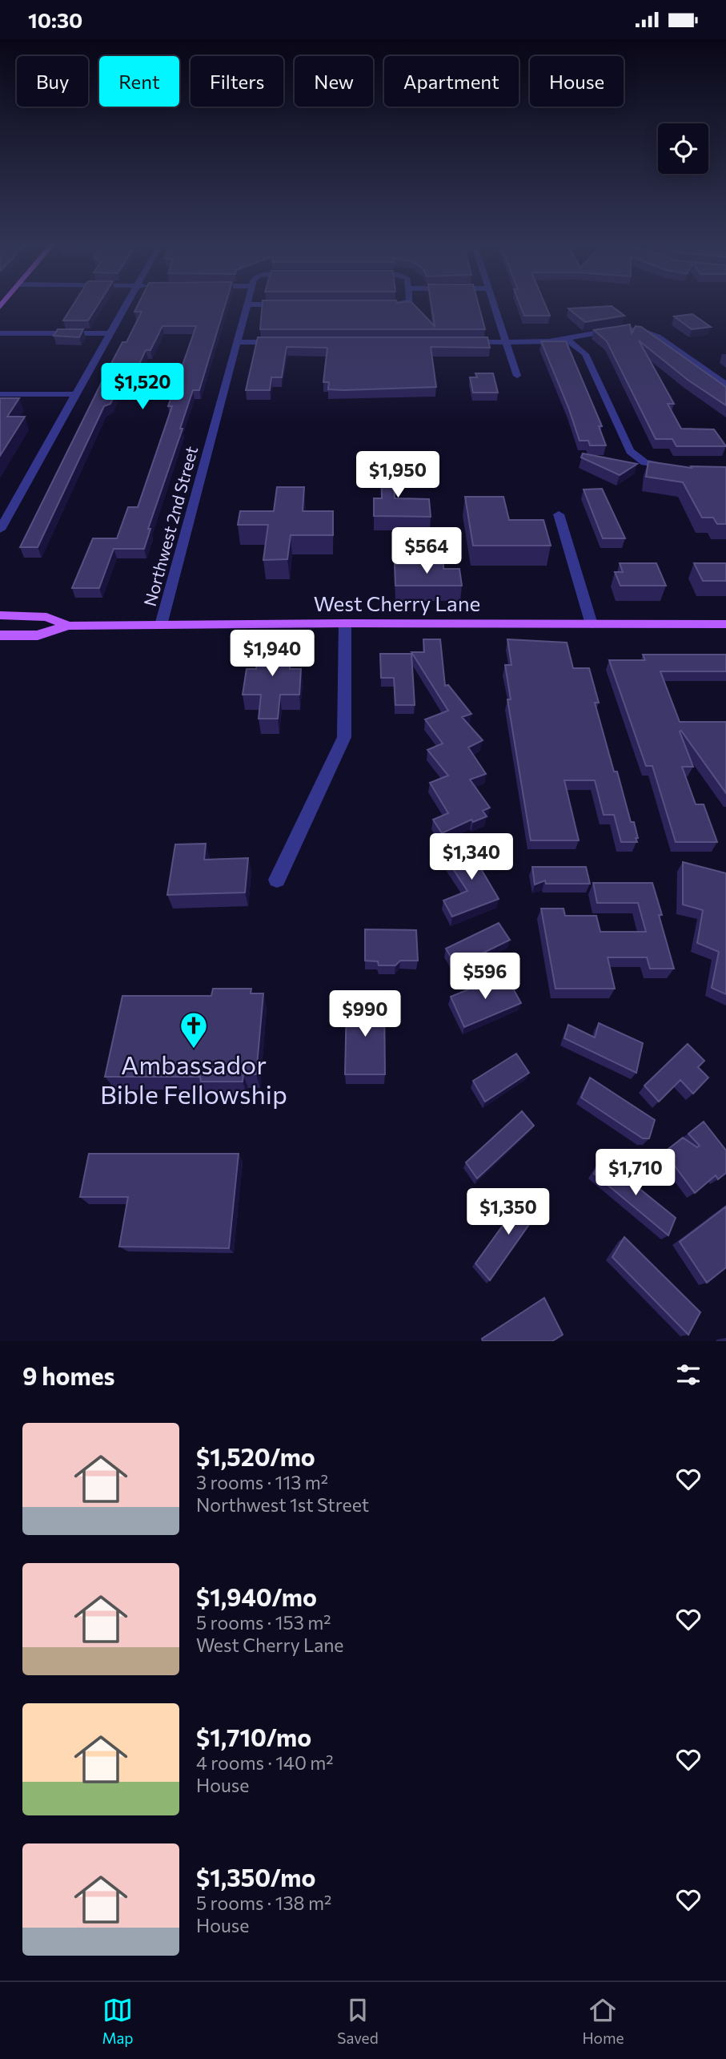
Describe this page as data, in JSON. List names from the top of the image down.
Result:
{
  "streets": {
    "main road": ["West Cherry Lane"],
    "street": ["Northwest 2nd Street"]
  },
  "crossings": [
    ["Northwest 2nd Street", "West Cherry Lane"]
  ],
  "places": {
    "church": ["Ambassador Bible Fellowship"]
  },
  "page": {
    "status": "10:30",
    "chip": [
      "Buy",
      "Rent",
      "Filters",
      "New",
      "Apartment",
      "House"
    ],
    "price": [
      "$1,520",
      "$1,950",
      "$564",
      "$1,940",
      "$1,340",
      "$596",
      "$990",
      "$1,710",
      "$1,350"
    ],
    "heading": "9 homes",
    "list": [
      {
        "name": "$1,520/mo",
        "note": "3 rooms · 113 m² · Northwest 1st Street"
      },
      {
        "name": "$1,940/mo",
        "note": "5 rooms · 153 m² · West Cherry Lane"
      },
      {
        "name": "$1,710/mo",
        "note": "4 rooms · 140 m² · House"
      },
      {
        "name": "$1,350/mo",
        "note": "5 rooms · 138 m² · House"
      }
    ],
    "tabs": ["Map", "Saved", "Home"]
  }
}
